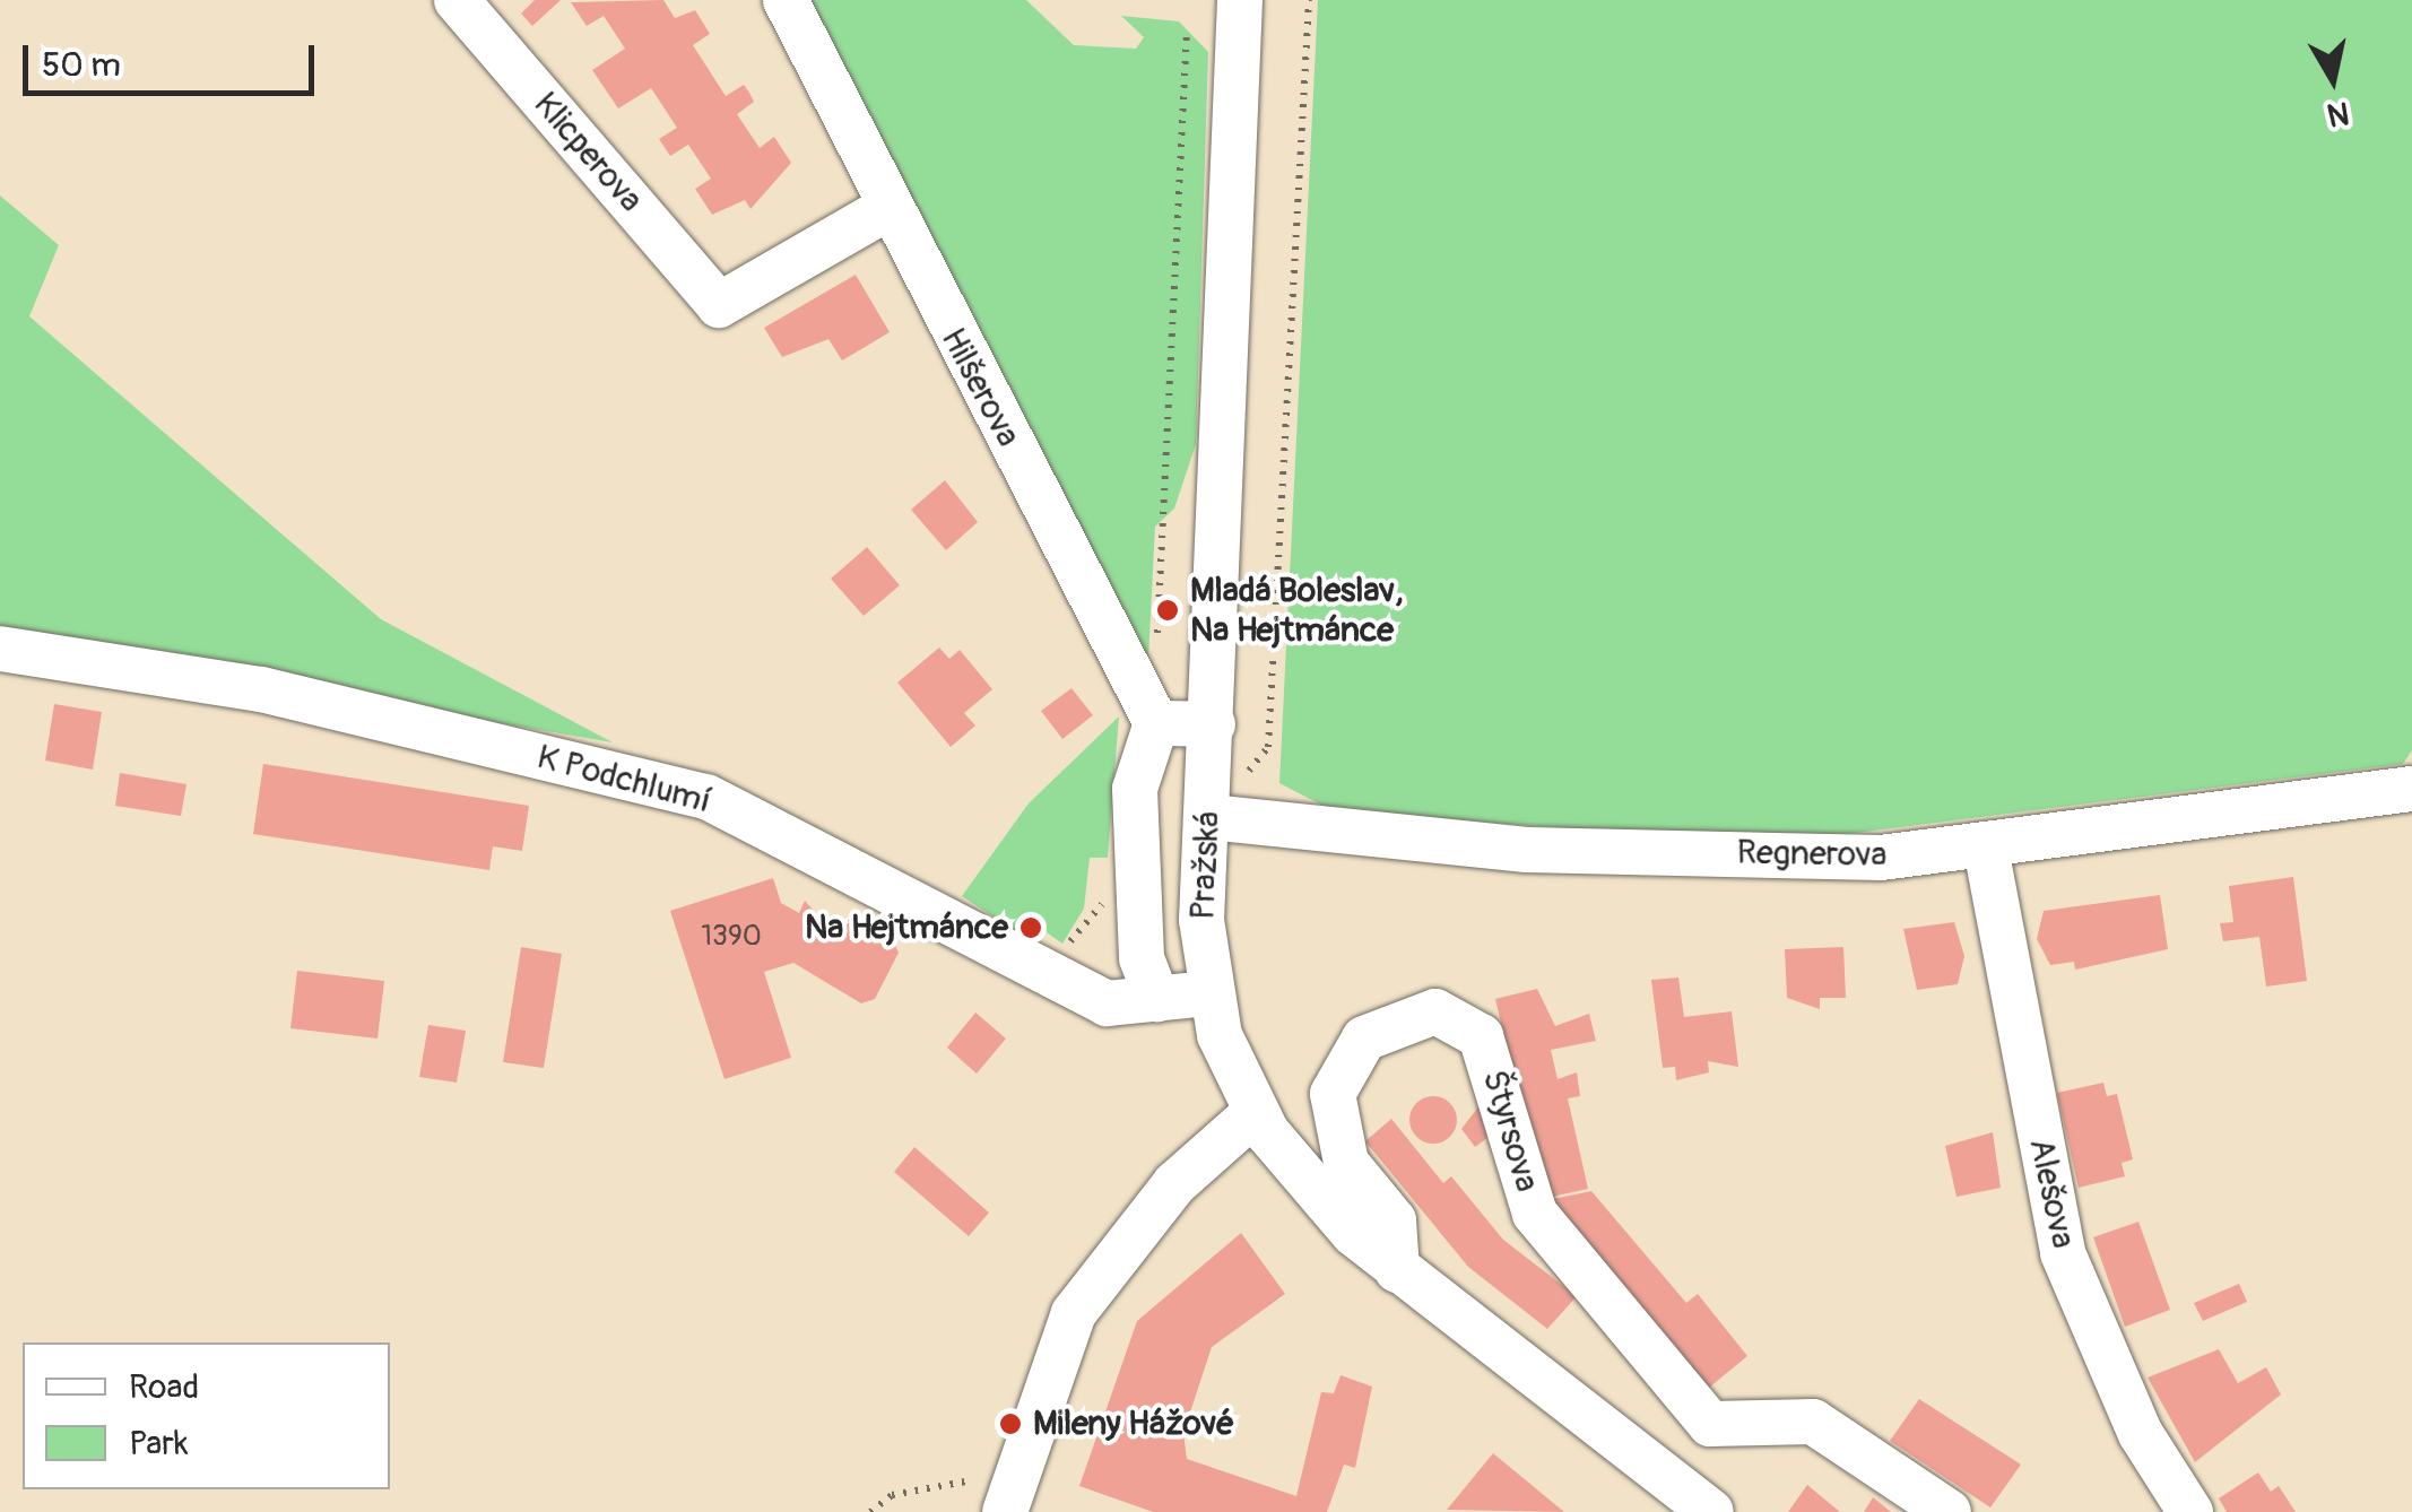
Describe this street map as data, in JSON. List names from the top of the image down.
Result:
{
  "streets": {
    "street": [
      "Klicperova",
      "Hilšerova",
      "K Podchlumí",
      "Regnerova",
      "Pražská",
      "Štyrsova",
      "Alešova"
    ]
  },
  "crossings": [
    ["Klicperova", "Hilšerova"],
    ["K Podchlumí", "Pražská"],
    ["Regnerova", "Pražská"],
    ["Regnerova", "Alešova"],
    ["Pražská", "Štyrsova"]
  ],
  "places": ["Mladá Boleslav, Na Hejtmánce", "Na Hejtmánce", "Mileny Hážové"],
  "house_numbers": ["1390"],
  "legend": ["Road", "Park"],
  "scale_bar": "50 m",
  "north": "bottom"
}
